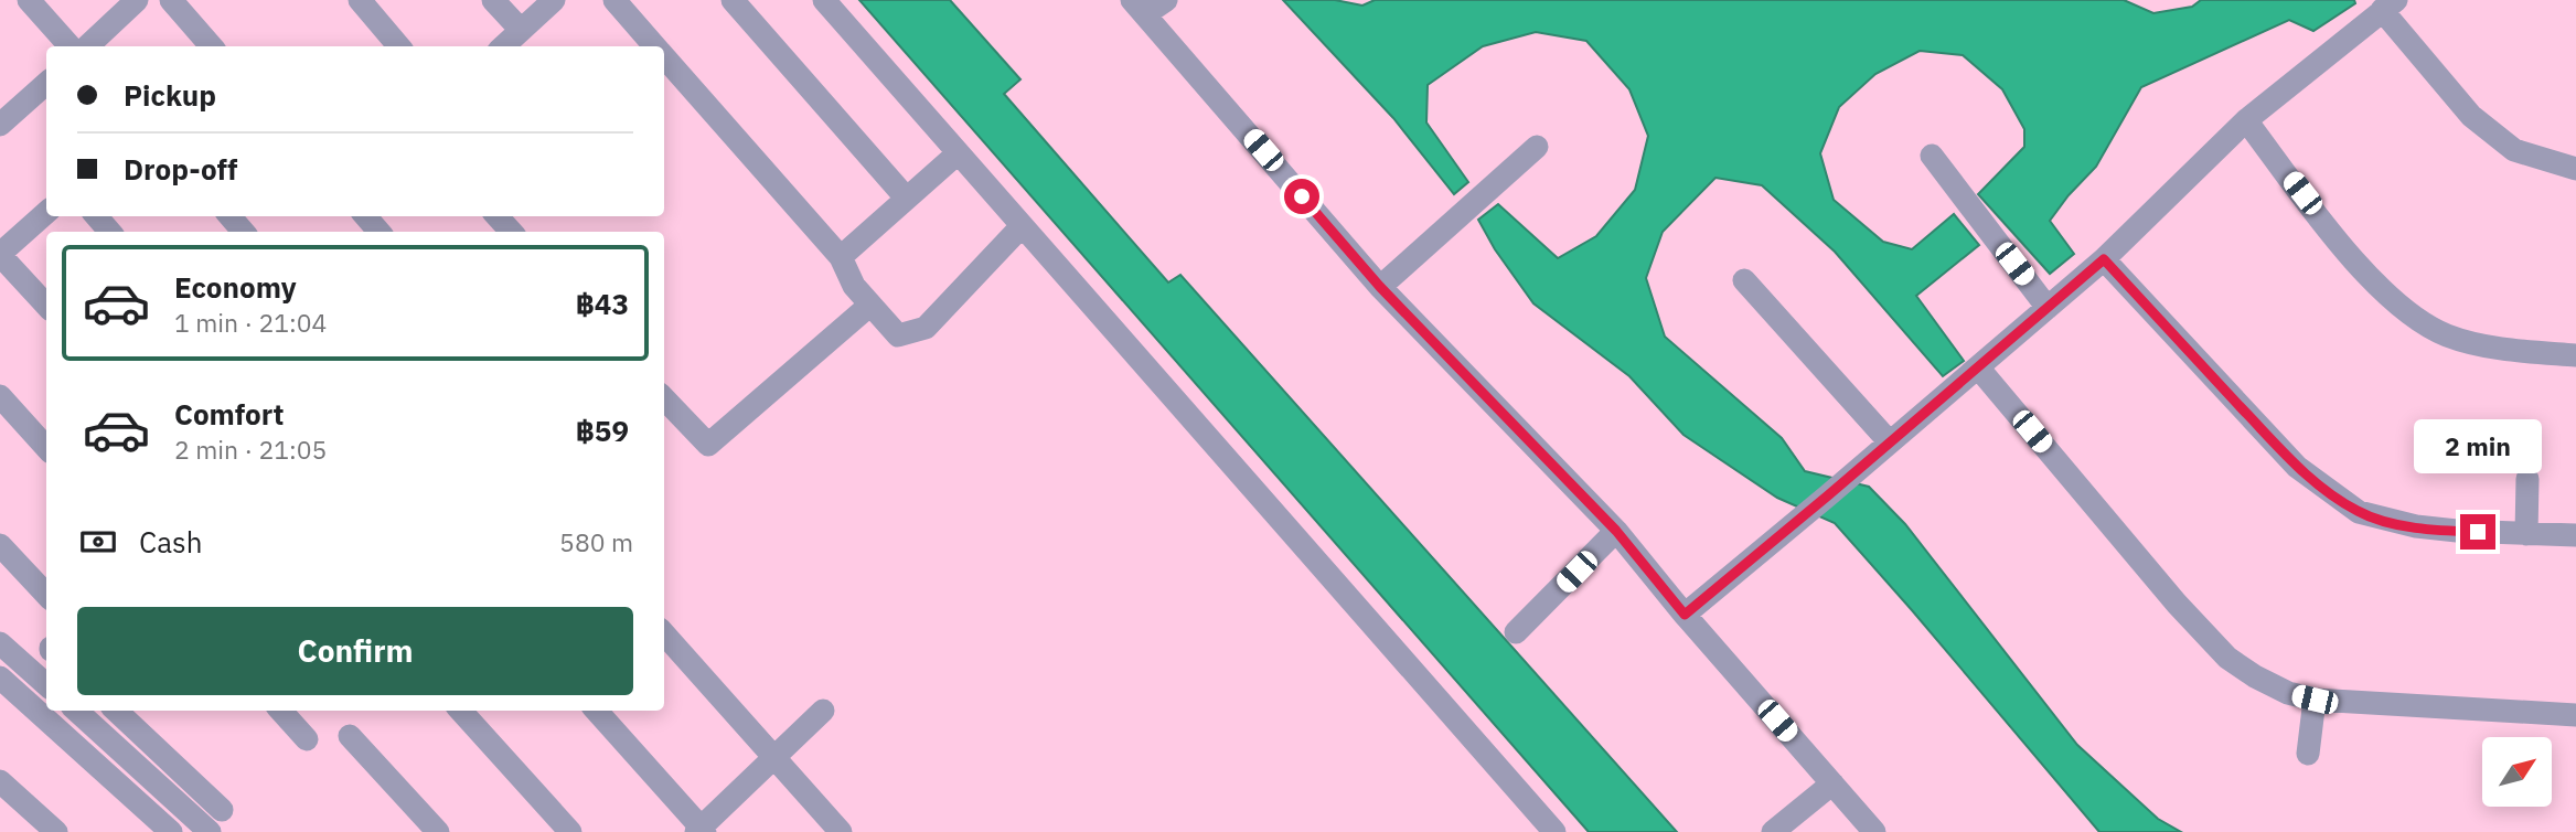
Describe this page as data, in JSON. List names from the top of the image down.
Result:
{
  "north": "top right",
  "page": {
    "banner": ["Pickup", "Drop-off"],
    "list": [
      {
        "name": "Economy",
        "note": "1 min · 21:04",
        "value": "฿43"
      },
      {
        "name": "Comfort",
        "note": "2 min · 21:05",
        "value": "฿59"
      }
    ],
    "bubble": "2 min",
    "pay": ["Cash", "580 m"],
    "buttons": "Confirm"
  }
}
